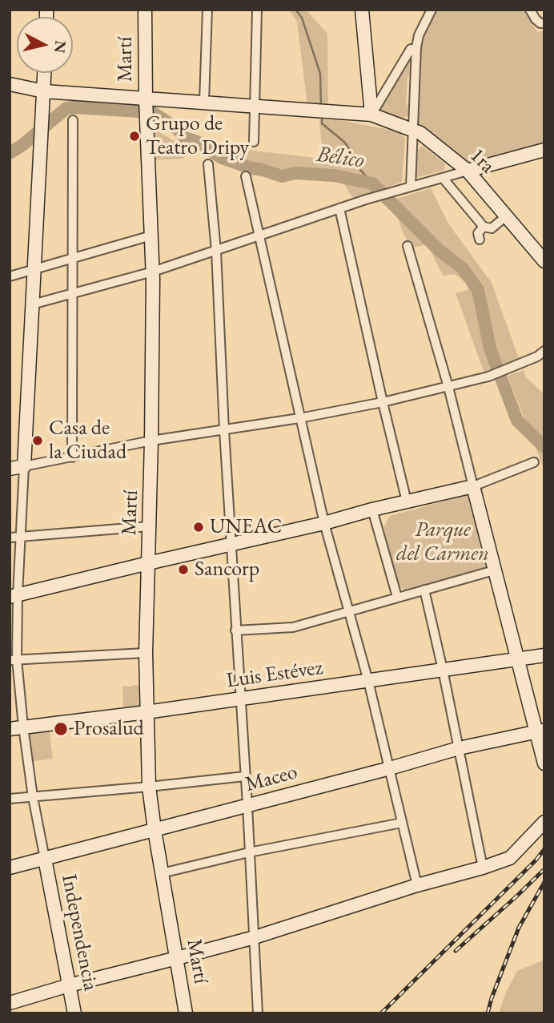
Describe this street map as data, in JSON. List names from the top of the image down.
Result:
{
  "streets": {
    "street": [
      "Martí",
      "1ra",
      "Luis Estévez",
      "Maceo",
      "Independencia"
    ]
  },
  "crossings": [
    ["Martí", "1ra"],
    ["Martí", "Luis Estévez"],
    ["Martí", "Maceo"],
    ["Maceo", "Independencia"]
  ],
  "water": ["Bélico"],
  "parks": ["Parque del Carmen"],
  "places": [
    "Grupo de Teatro Dripy",
    "Casa de la Ciudad",
    "UNEAC",
    "Sancorp",
    "Prosalud"
  ],
  "north": "right"
}
